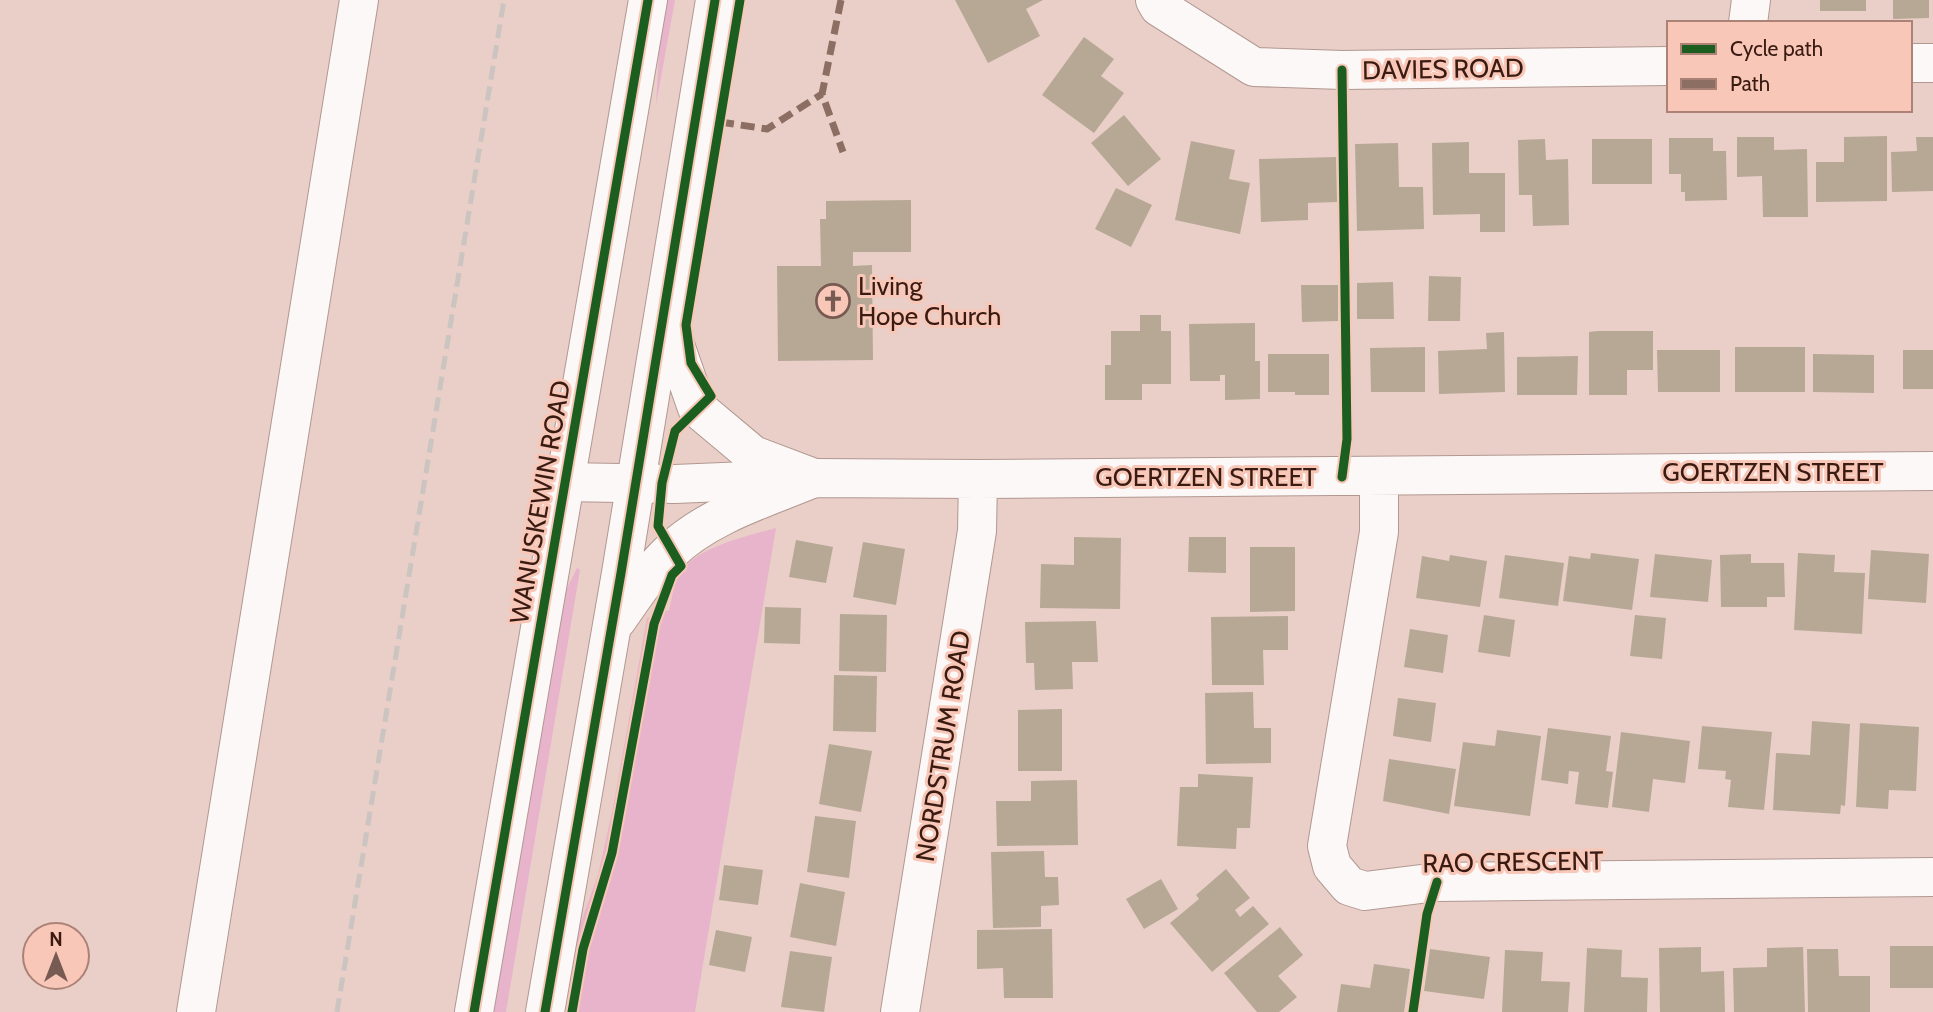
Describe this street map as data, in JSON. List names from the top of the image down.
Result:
{
  "streets": {
    "street": [
      "DAVIES ROAD",
      "GOERTZEN STREET",
      "WANUSKEWIN ROAD",
      "NORDSTRUM ROAD",
      "RAO CRESCENT"
    ]
  },
  "crossings": [
    ["GOERTZEN STREET", "WANUSKEWIN ROAD"],
    ["GOERTZEN STREET", "NORDSTRUM ROAD"],
    ["GOERTZEN STREET", "RAO CRESCENT"]
  ],
  "places": {
    "church": ["Living Hope Church"]
  },
  "legend": ["Cycle path", "Path"],
  "north": "top"
}
